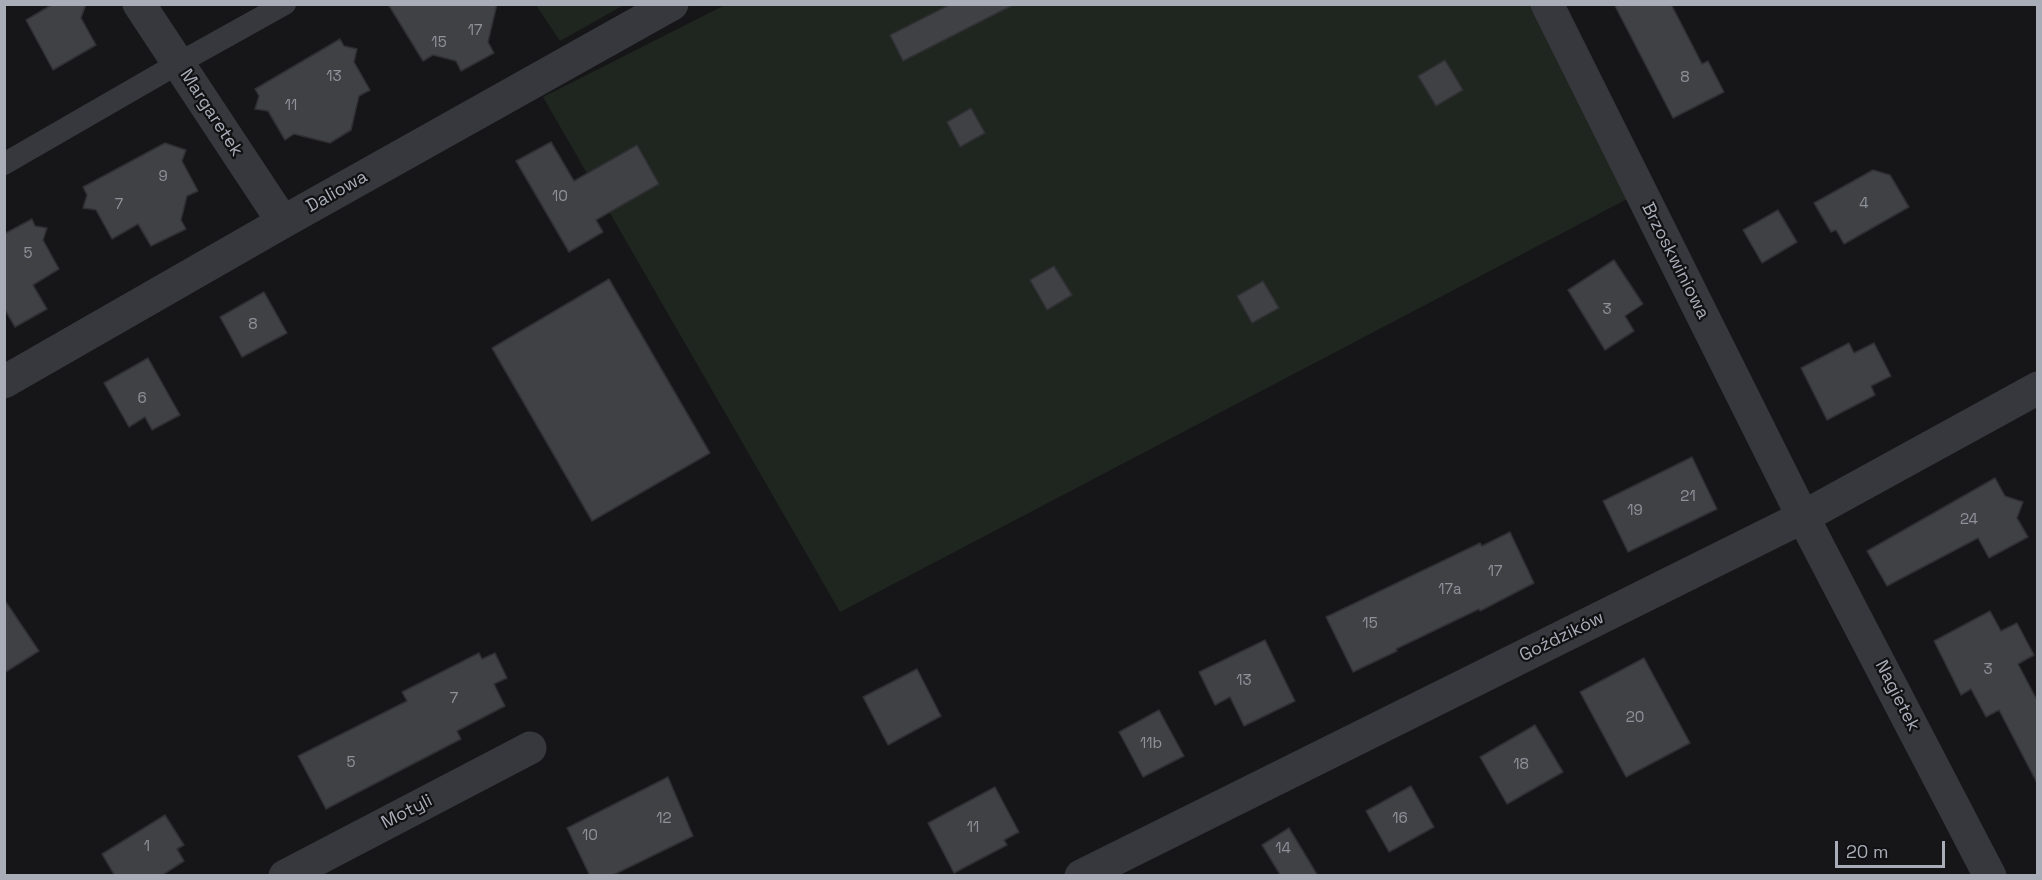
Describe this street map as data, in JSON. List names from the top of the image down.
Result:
{
  "streets": {
    "street": [
      "Margaretek",
      "Daliowa",
      "Brzoskwiniowa",
      "Goździków",
      "Nagietek",
      "Motyli"
    ]
  },
  "crossings": [
    ["Margaretek", "Daliowa"],
    ["Brzoskwiniowa", "Goździków"],
    ["Brzoskwiniowa", "Nagietek"],
    ["Goździków", "Nagietek"]
  ],
  "house_numbers": [
    "17",
    "15",
    "13",
    "8",
    "11",
    "9",
    "10",
    "4",
    "7",
    "5",
    "3",
    "8",
    "6",
    "21",
    "19",
    "24",
    "17",
    "17a",
    "15",
    "3",
    "13",
    "7",
    "20",
    "11b",
    "5",
    "18",
    "12",
    "16",
    "11",
    "10",
    "1",
    "14"
  ],
  "scale_bar": "20 m"
}
